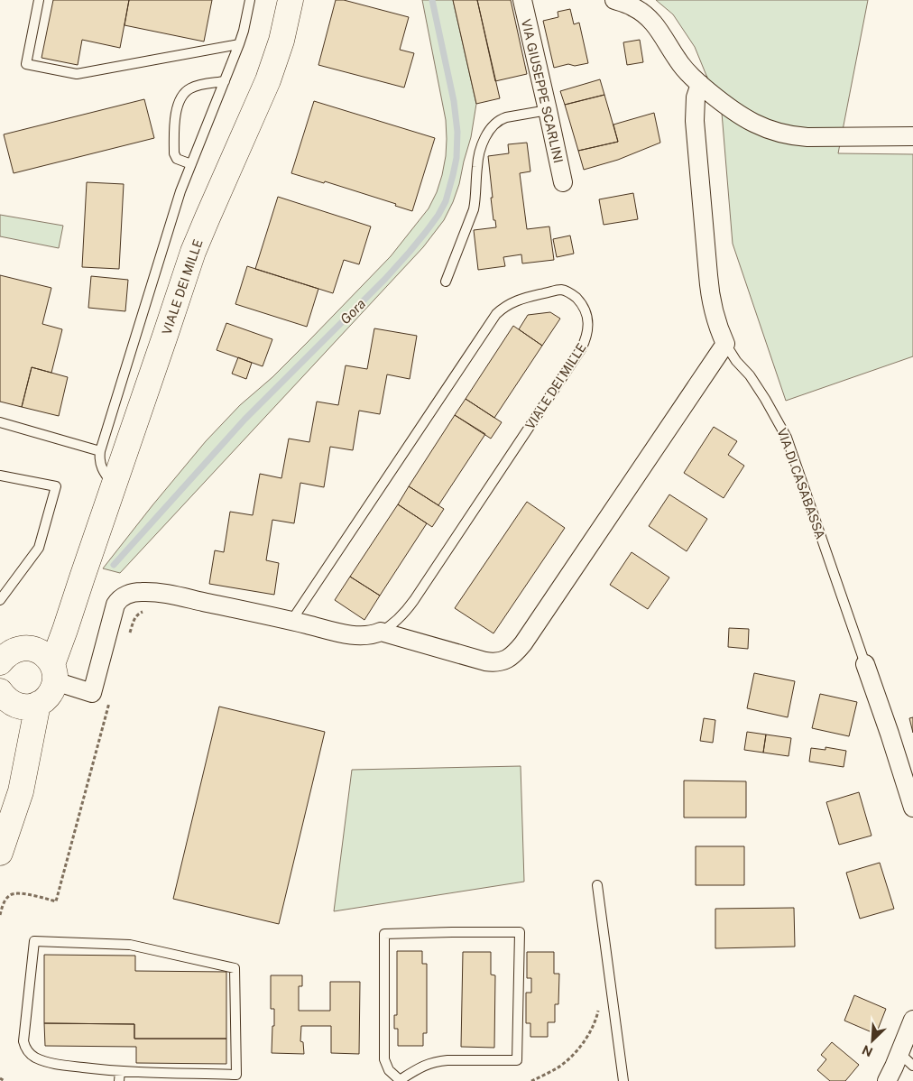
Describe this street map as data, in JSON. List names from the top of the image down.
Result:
{
  "streets": {
    "main road": ["VIALE DEI MILLE"],
    "street": ["VIA GIUSEPPE SCARLINI", "VIA DI CASABASSA"]
  },
  "water": ["Gora"],
  "north": "bottom left"
}
